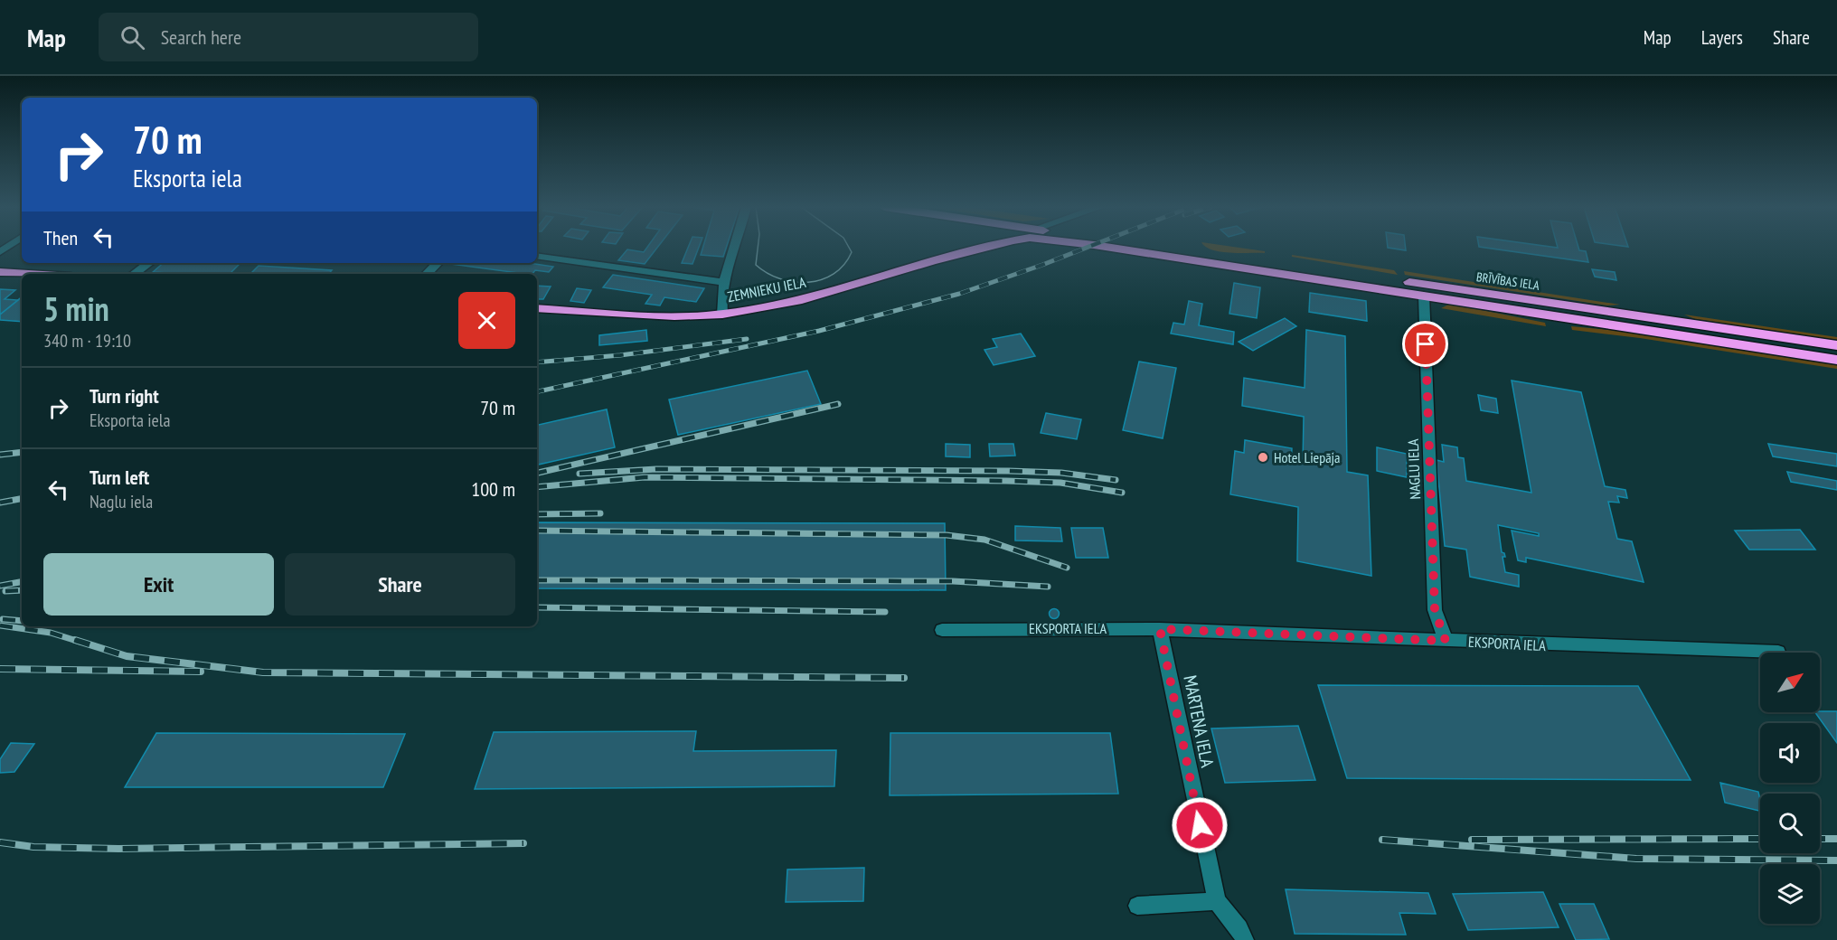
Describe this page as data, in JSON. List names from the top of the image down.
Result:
{
  "streets": {
    "highway": ["BRĪVĪBAS IELA", "ZEMNIEKU IELA"],
    "street": ["NAGLU IELA", "EKSPORTA IELA", "MARTENA IELA"]
  },
  "crossings": [
    ["BRĪVĪBAS IELA", "NAGLU IELA"],
    ["NAGLU IELA", "EKSPORTA IELA"],
    ["EKSPORTA IELA", "MARTENA IELA"]
  ],
  "places": ["Hotel Liepāja"],
  "north": "top right",
  "page": {
    "header": "Map",
    "search": "Search here",
    "nav": ["Map", "Layers", "Share"],
    "turn": ["70 m", "Eksporta iela"],
    "then": "Then",
    "heading": ["5 min", "340 m · 19:10"],
    "list": [
      {
        "name": "Turn right",
        "note": "Eksporta iela",
        "value": "70 m"
      },
      {
        "name": "Turn left",
        "note": "Naglu iela",
        "value": "100 m"
      }
    ],
    "buttons": ["Exit", "Share"]
  }
}
